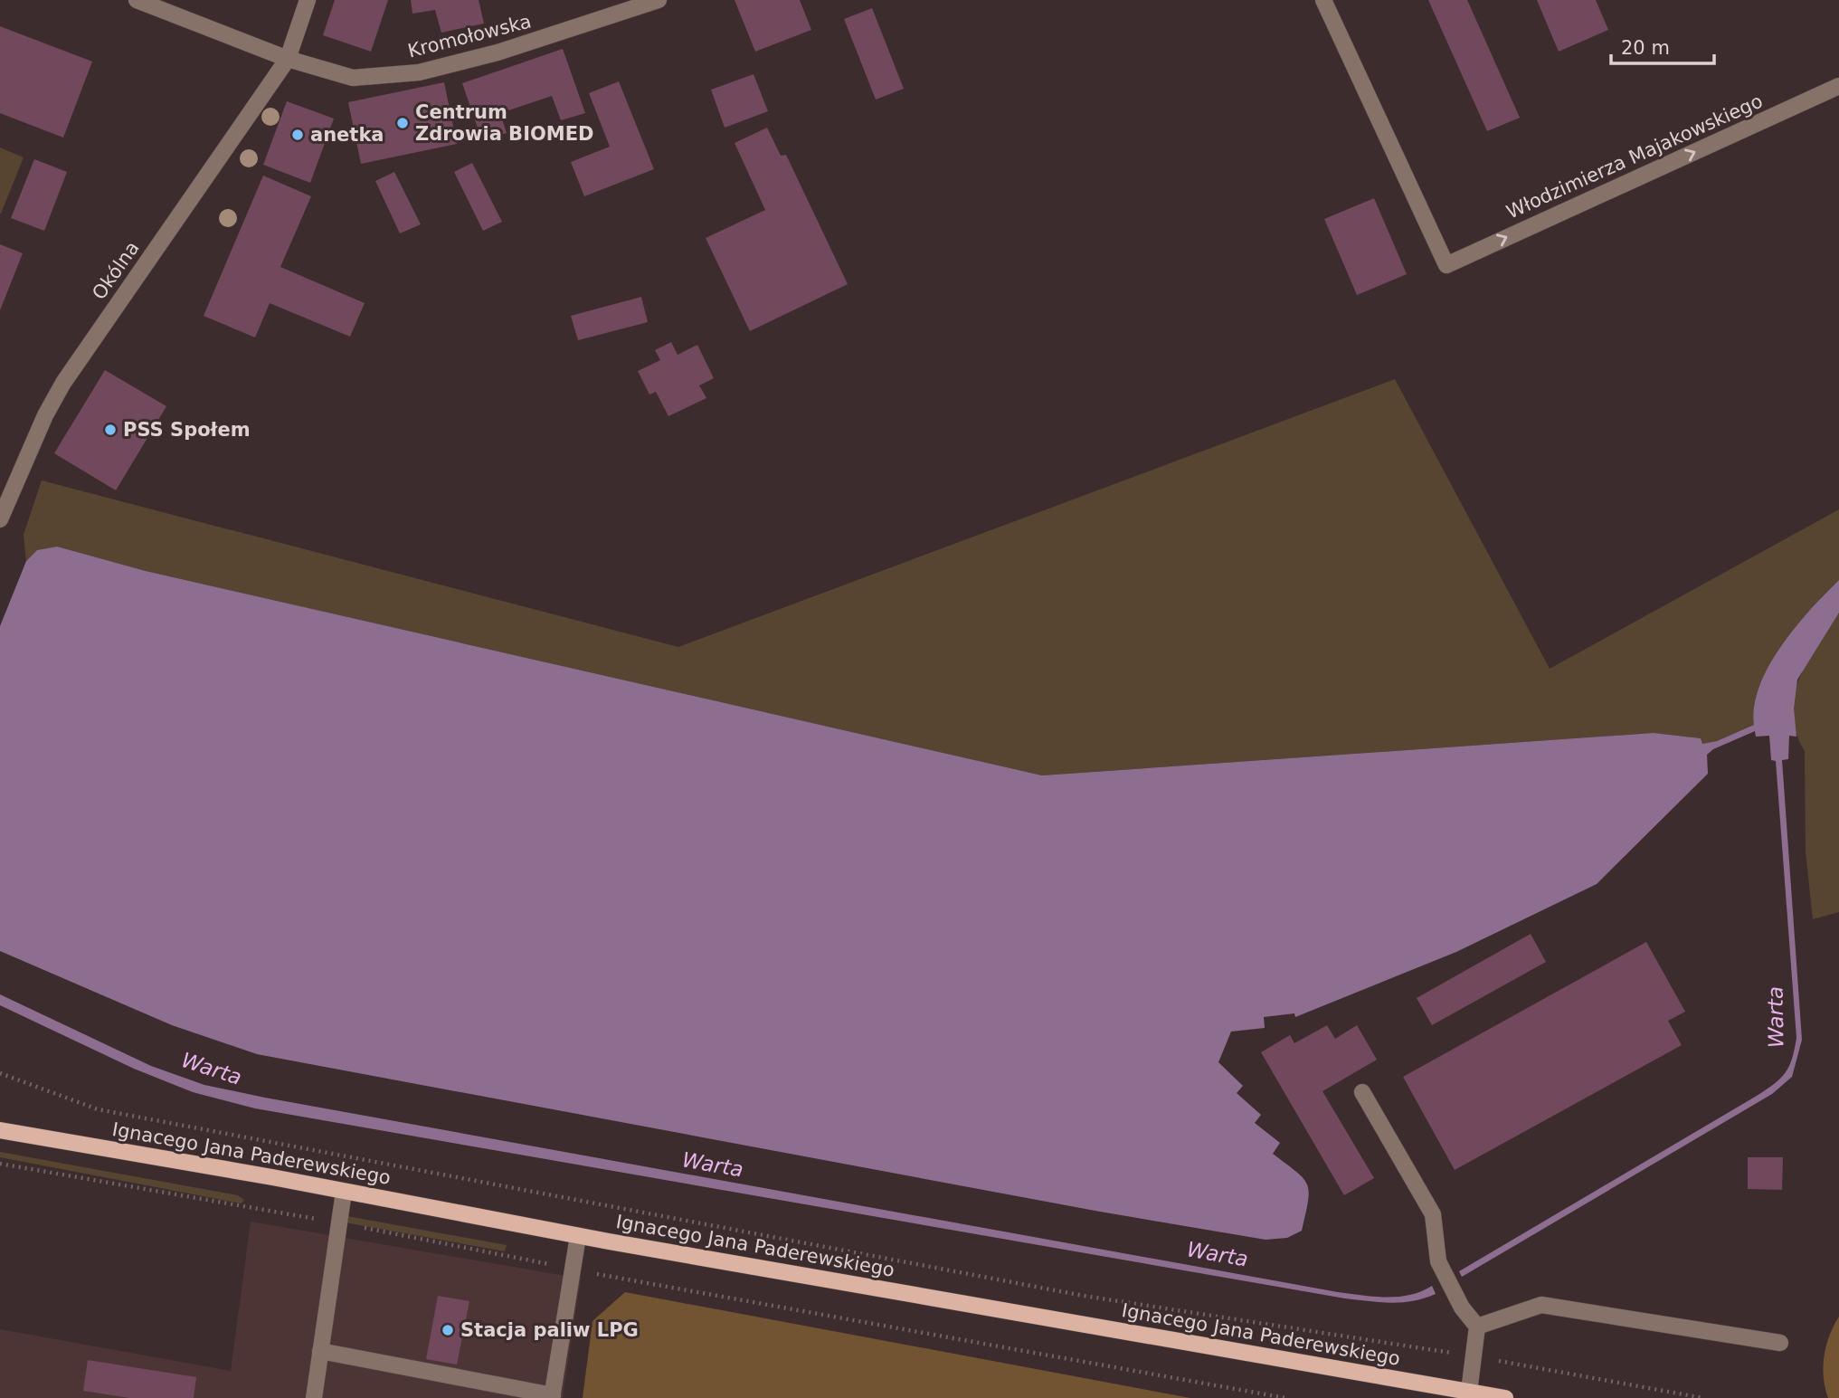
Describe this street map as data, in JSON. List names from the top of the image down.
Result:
{
  "streets": {
    "main road": ["Ignacego Jana Paderewskiego"],
    "street": ["Kromołowska", "Włodzimierza Majakowskiego", "Okólna"]
  },
  "crossings": [
    ["Kromołowska", "Okólna"]
  ],
  "water": ["Warta"],
  "places": [
    "Centrum Zdrowia BIOMED",
    "anetka",
    "PSS Społem",
    "Stacja paliw LPG"
  ],
  "scale_bar": "20 m"
}
